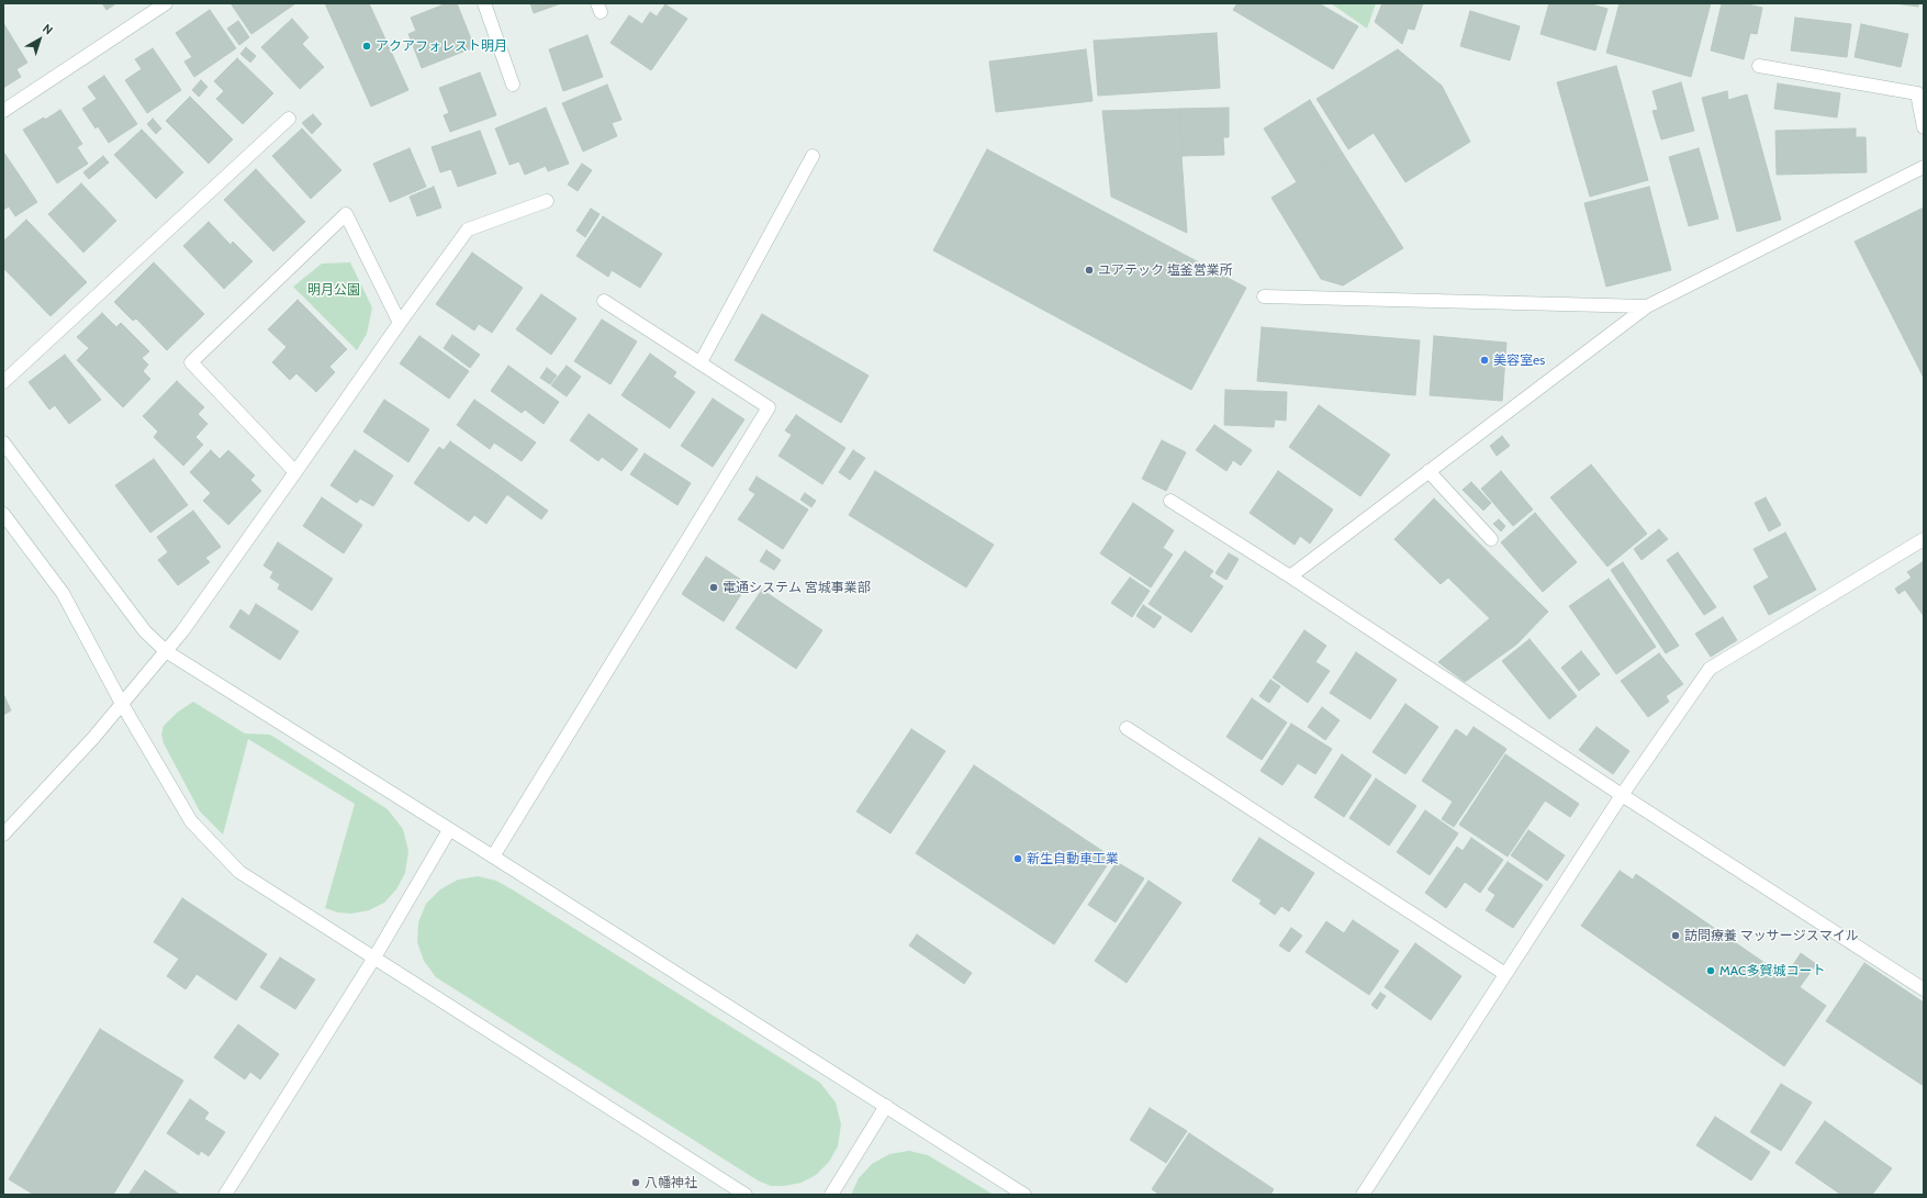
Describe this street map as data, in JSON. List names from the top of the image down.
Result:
{
  "parks": ["明月公園"],
  "places": [
    "アクアフォレスト明月",
    "ユアテック 塩釜営業所",
    "美容室es",
    "電通システム 宮城事業部",
    "新生自動車工業",
    "訪問療養 マッサージスマイル",
    "MAC多賀城コート",
    "八幡神社"
  ],
  "north": "top right"
}
